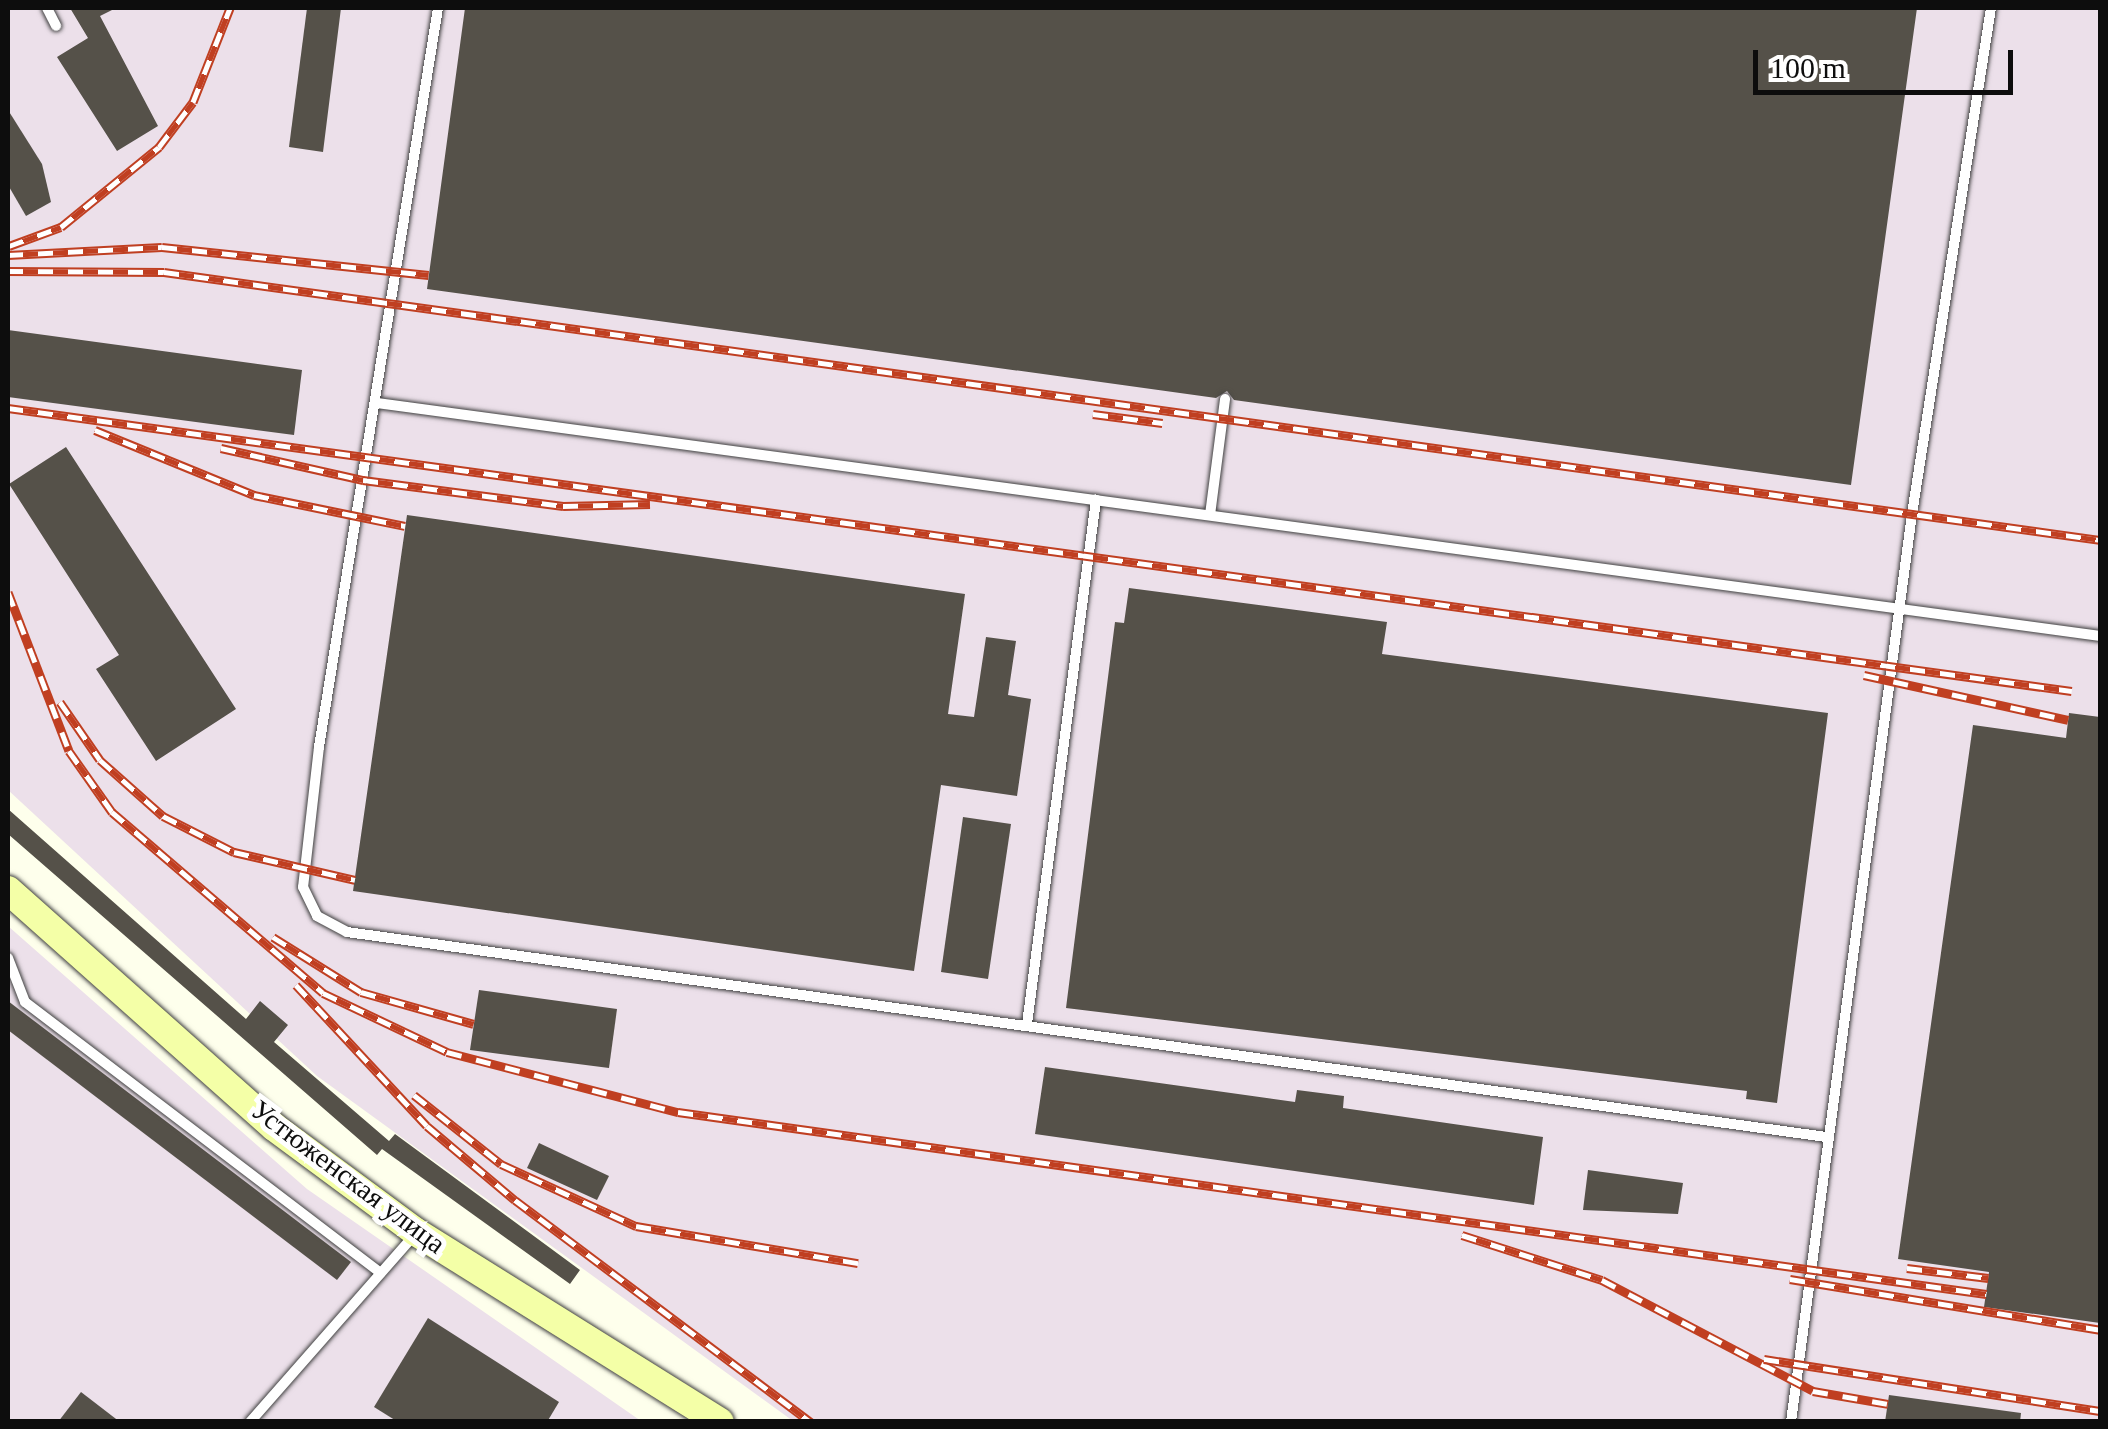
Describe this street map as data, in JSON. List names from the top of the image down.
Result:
{
  "streets": {
    "main road": ["Устюженская улица"]
  },
  "scale_bar": "100 m"
}
